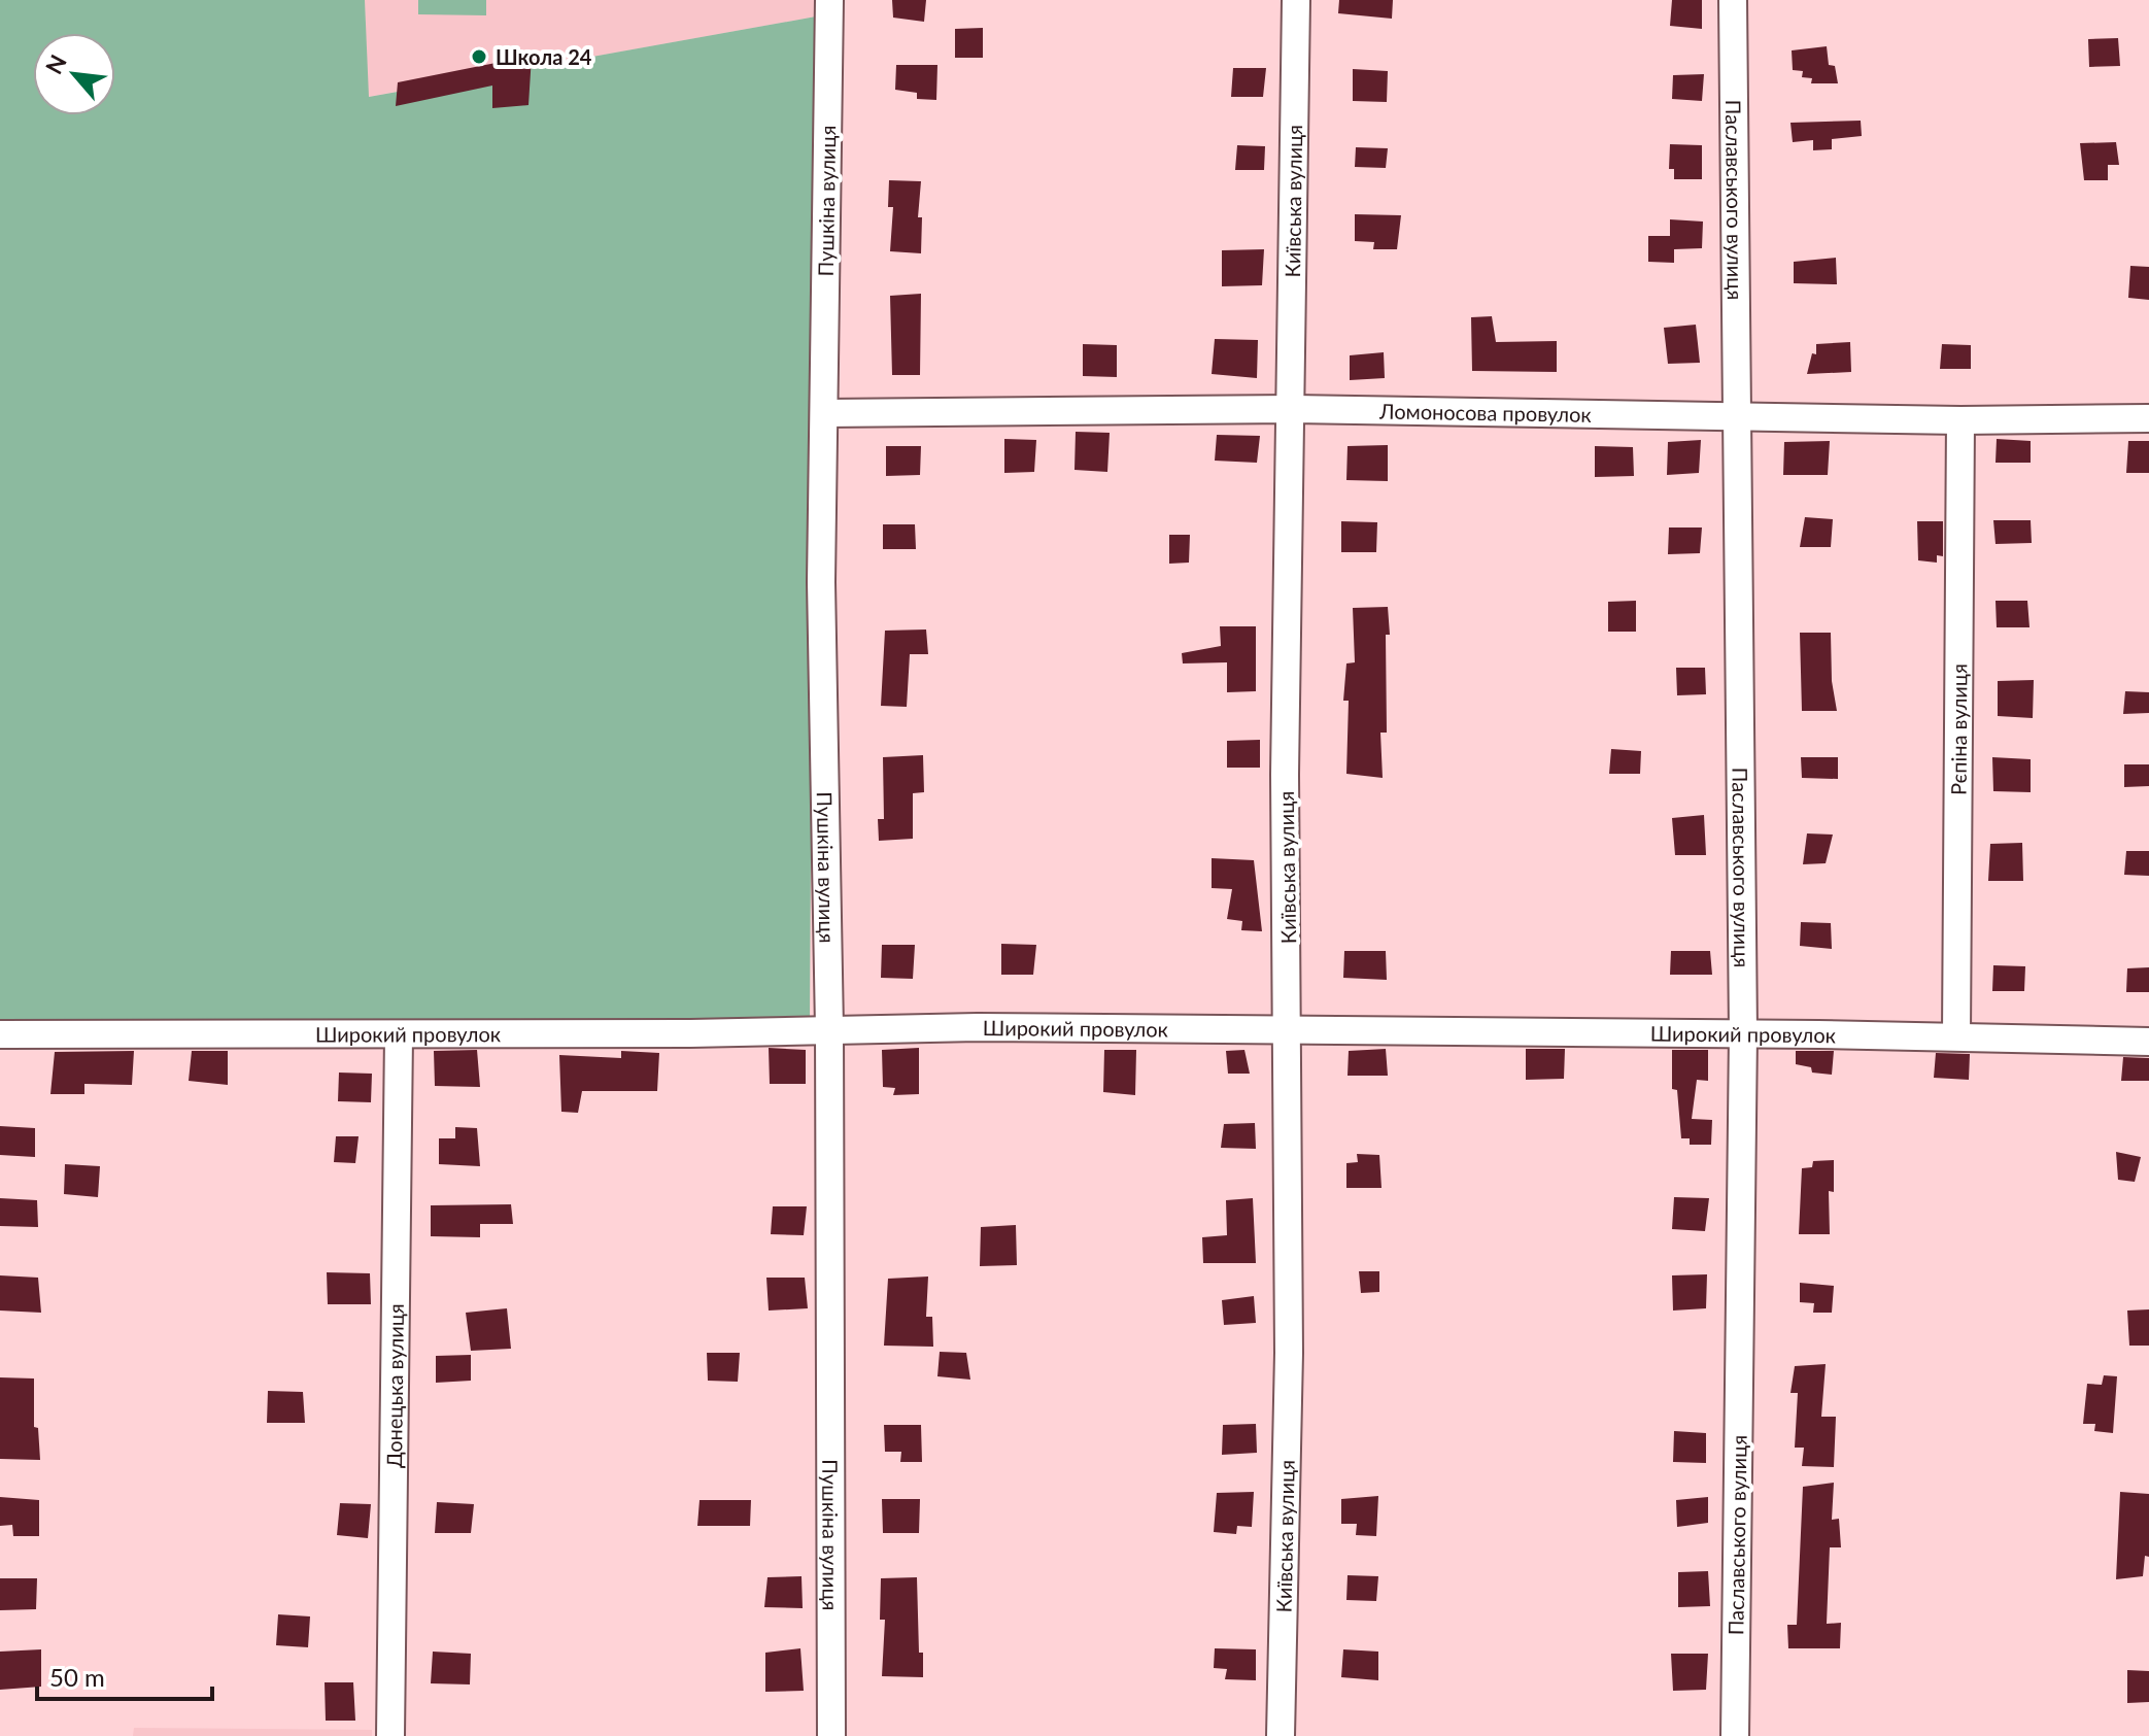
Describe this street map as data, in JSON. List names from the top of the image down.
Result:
{
  "streets": {
    "street": [
      "Пушкіна вулиця",
      "Київська вулиця",
      "Паславського вулиця",
      "Ломоносова провулок",
      "Рєпіна вулиця",
      "Широкий провулок",
      "Донецька вулиця"
    ]
  },
  "crossings": [
    ["Пушкіна вулиця", "Ломоносова провулок"],
    ["Пушкіна вулиця", "Широкий провулок"],
    ["Київська вулиця", "Ломоносова провулок"],
    ["Київська вулиця", "Широкий провулок"],
    ["Паславського вулиця", "Ломоносова провулок"],
    ["Паславського вулиця", "Широкий провулок"],
    ["Ломоносова провулок", "Рєпіна вулиця"],
    ["Рєпіна вулиця", "Широкий провулок"],
    ["Широкий провулок", "Донецька вулиця"]
  ],
  "places": ["Школа 24"],
  "scale_bar": "50 m",
  "north": "top left"
}
